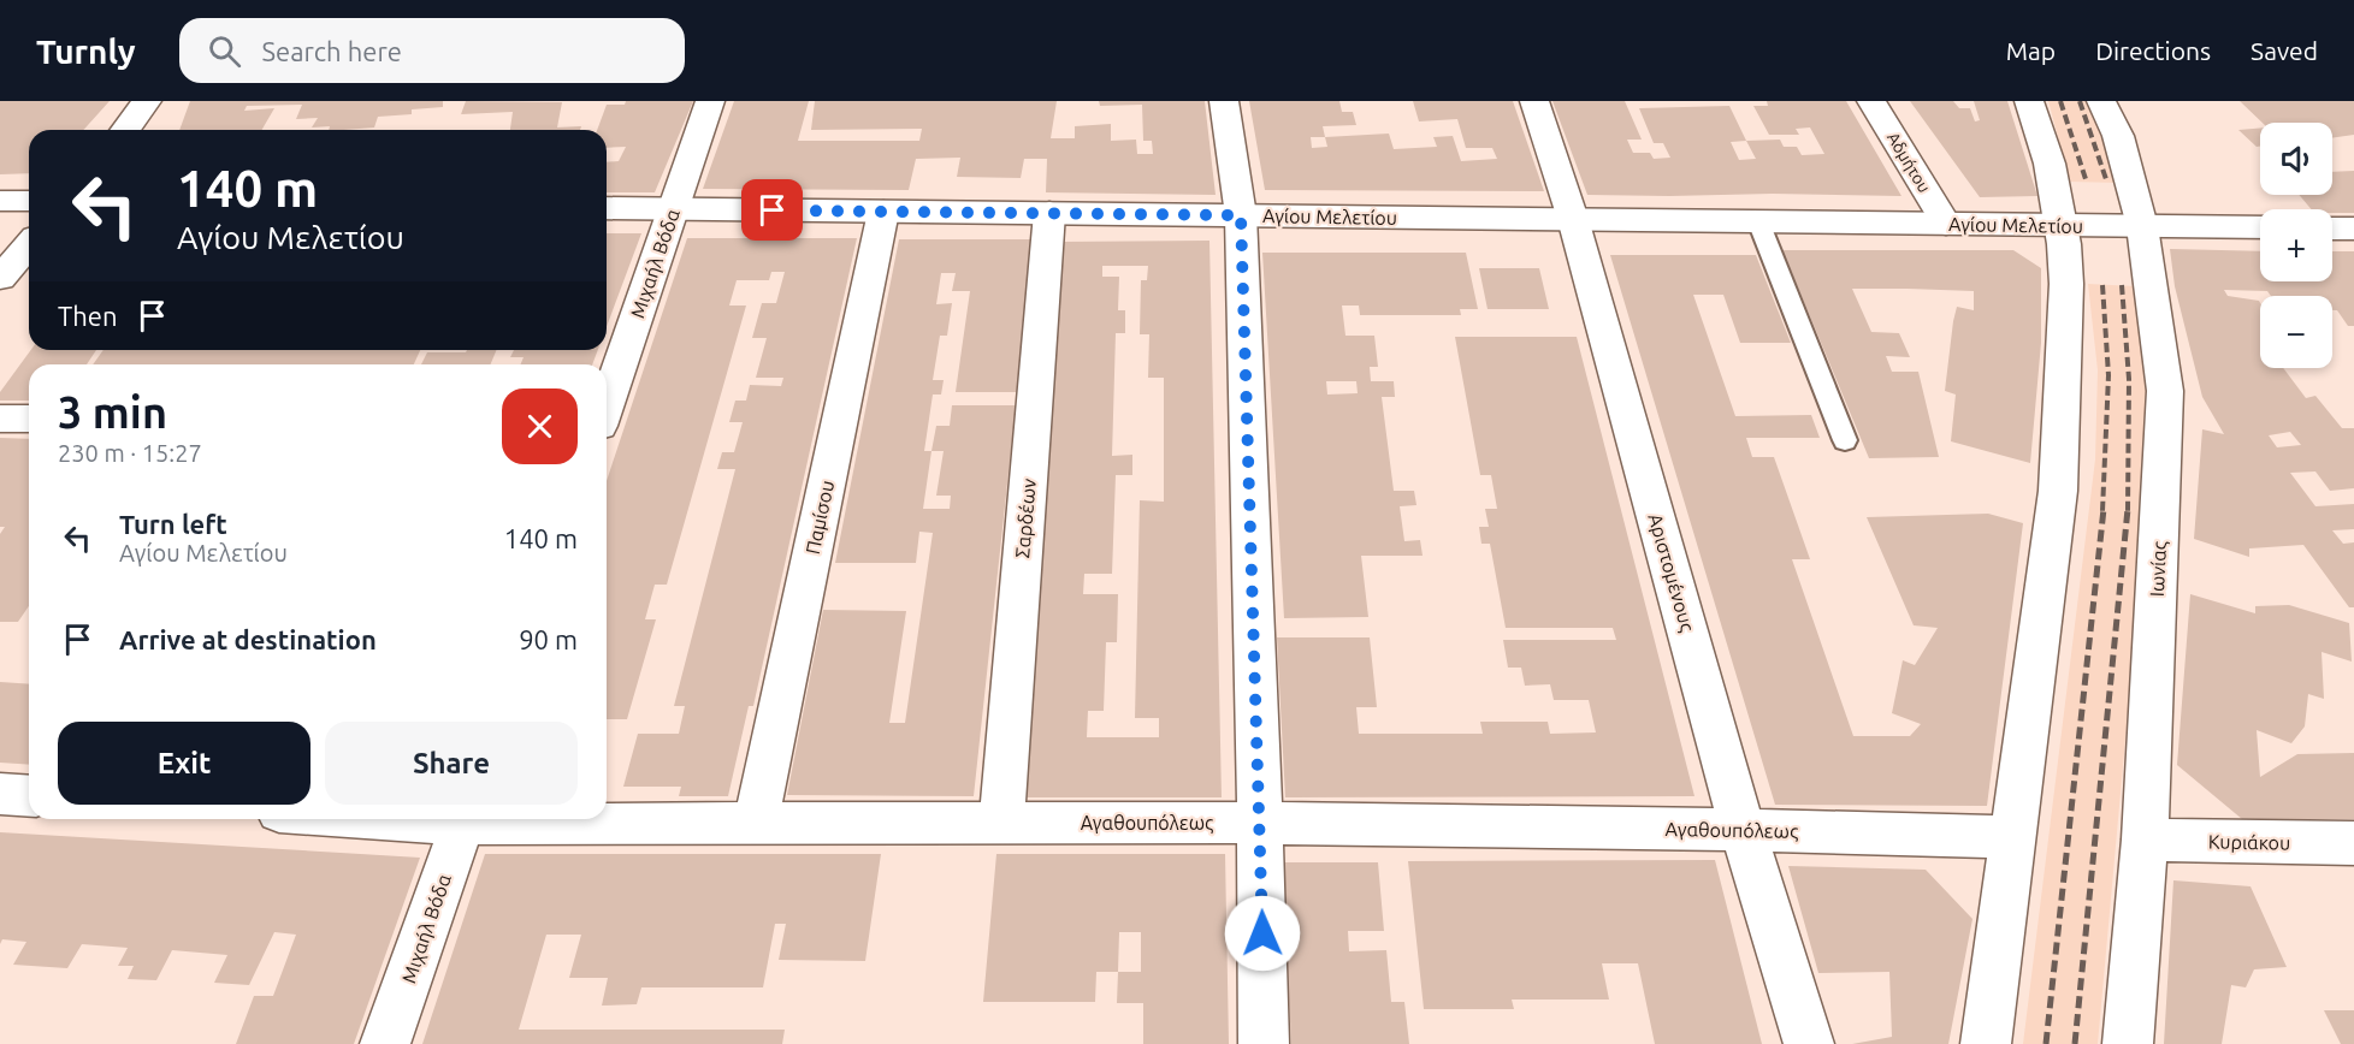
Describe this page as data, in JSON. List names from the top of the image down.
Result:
{
  "streets": {
    "street": [
      "Αδμήτου",
      "Αγίου Μελετίου",
      "Μιχαήλ Βόδα",
      "Παμίσου",
      "Σαρδέων",
      "Ιωνίας",
      "Αριστομένους",
      "Αγαθουπόλεως",
      "Κυριάκου"
    ]
  },
  "crossings": [
    ["Αδμήτου", "Αγίου Μελετίου"],
    ["Αγίου Μελετίου", "Μιχαήλ Βόδα"],
    ["Αγίου Μελετίου", "Παμίσου"],
    ["Αγίου Μελετίου", "Σαρδέων"],
    ["Αγίου Μελετίου", "Ιωνίας"],
    ["Αγίου Μελετίου", "Αριστομένους"],
    ["Παμίσου", "Αγαθουπόλεως"],
    ["Σαρδέων", "Αγαθουπόλεως"],
    ["Ιωνίας", "Κυριάκου"],
    ["Αριστομένους", "Αγαθουπόλεως"]
  ],
  "page": {
    "header": "Turnly",
    "search": "Search here",
    "nav": ["Map", "Directions", "Saved"],
    "map_buttons": ["+", "−"],
    "turn": ["140 m", "Αγίου Μελετίου"],
    "then": "Then",
    "heading": ["3 min", "230 m · 15:27"],
    "list": [
      {
        "name": "Turn left",
        "note": "Αγίου Μελετίου",
        "value": "140 m"
      },
      {
        "name": "Arrive at destination",
        "value": "90 m"
      }
    ],
    "buttons": ["Exit", "Share"]
  }
}
